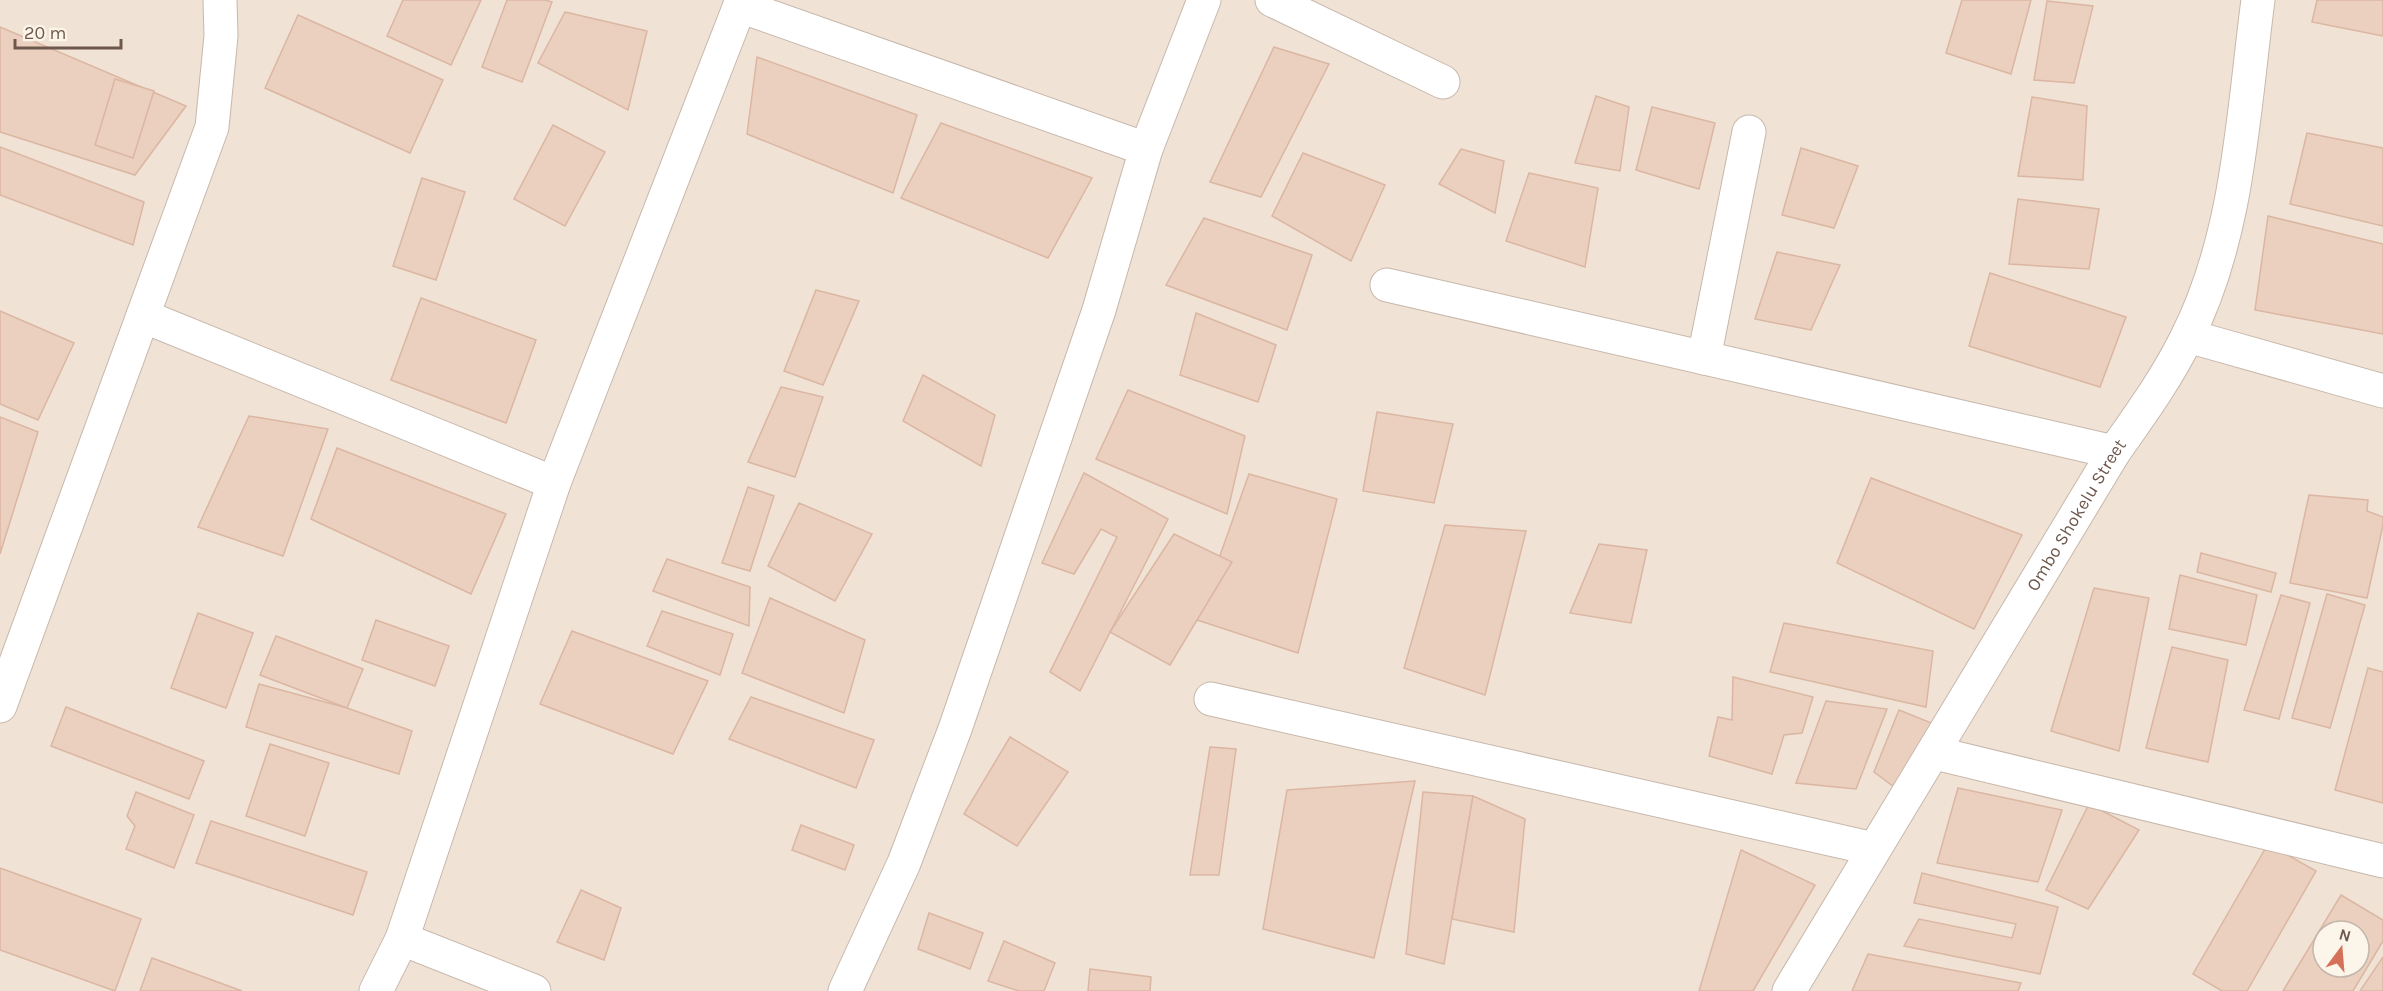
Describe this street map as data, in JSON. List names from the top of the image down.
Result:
{
  "streets": {
    "street": ["Ombo Shokelu Street"]
  },
  "scale_bar": "20 m",
  "north": "top"
}
